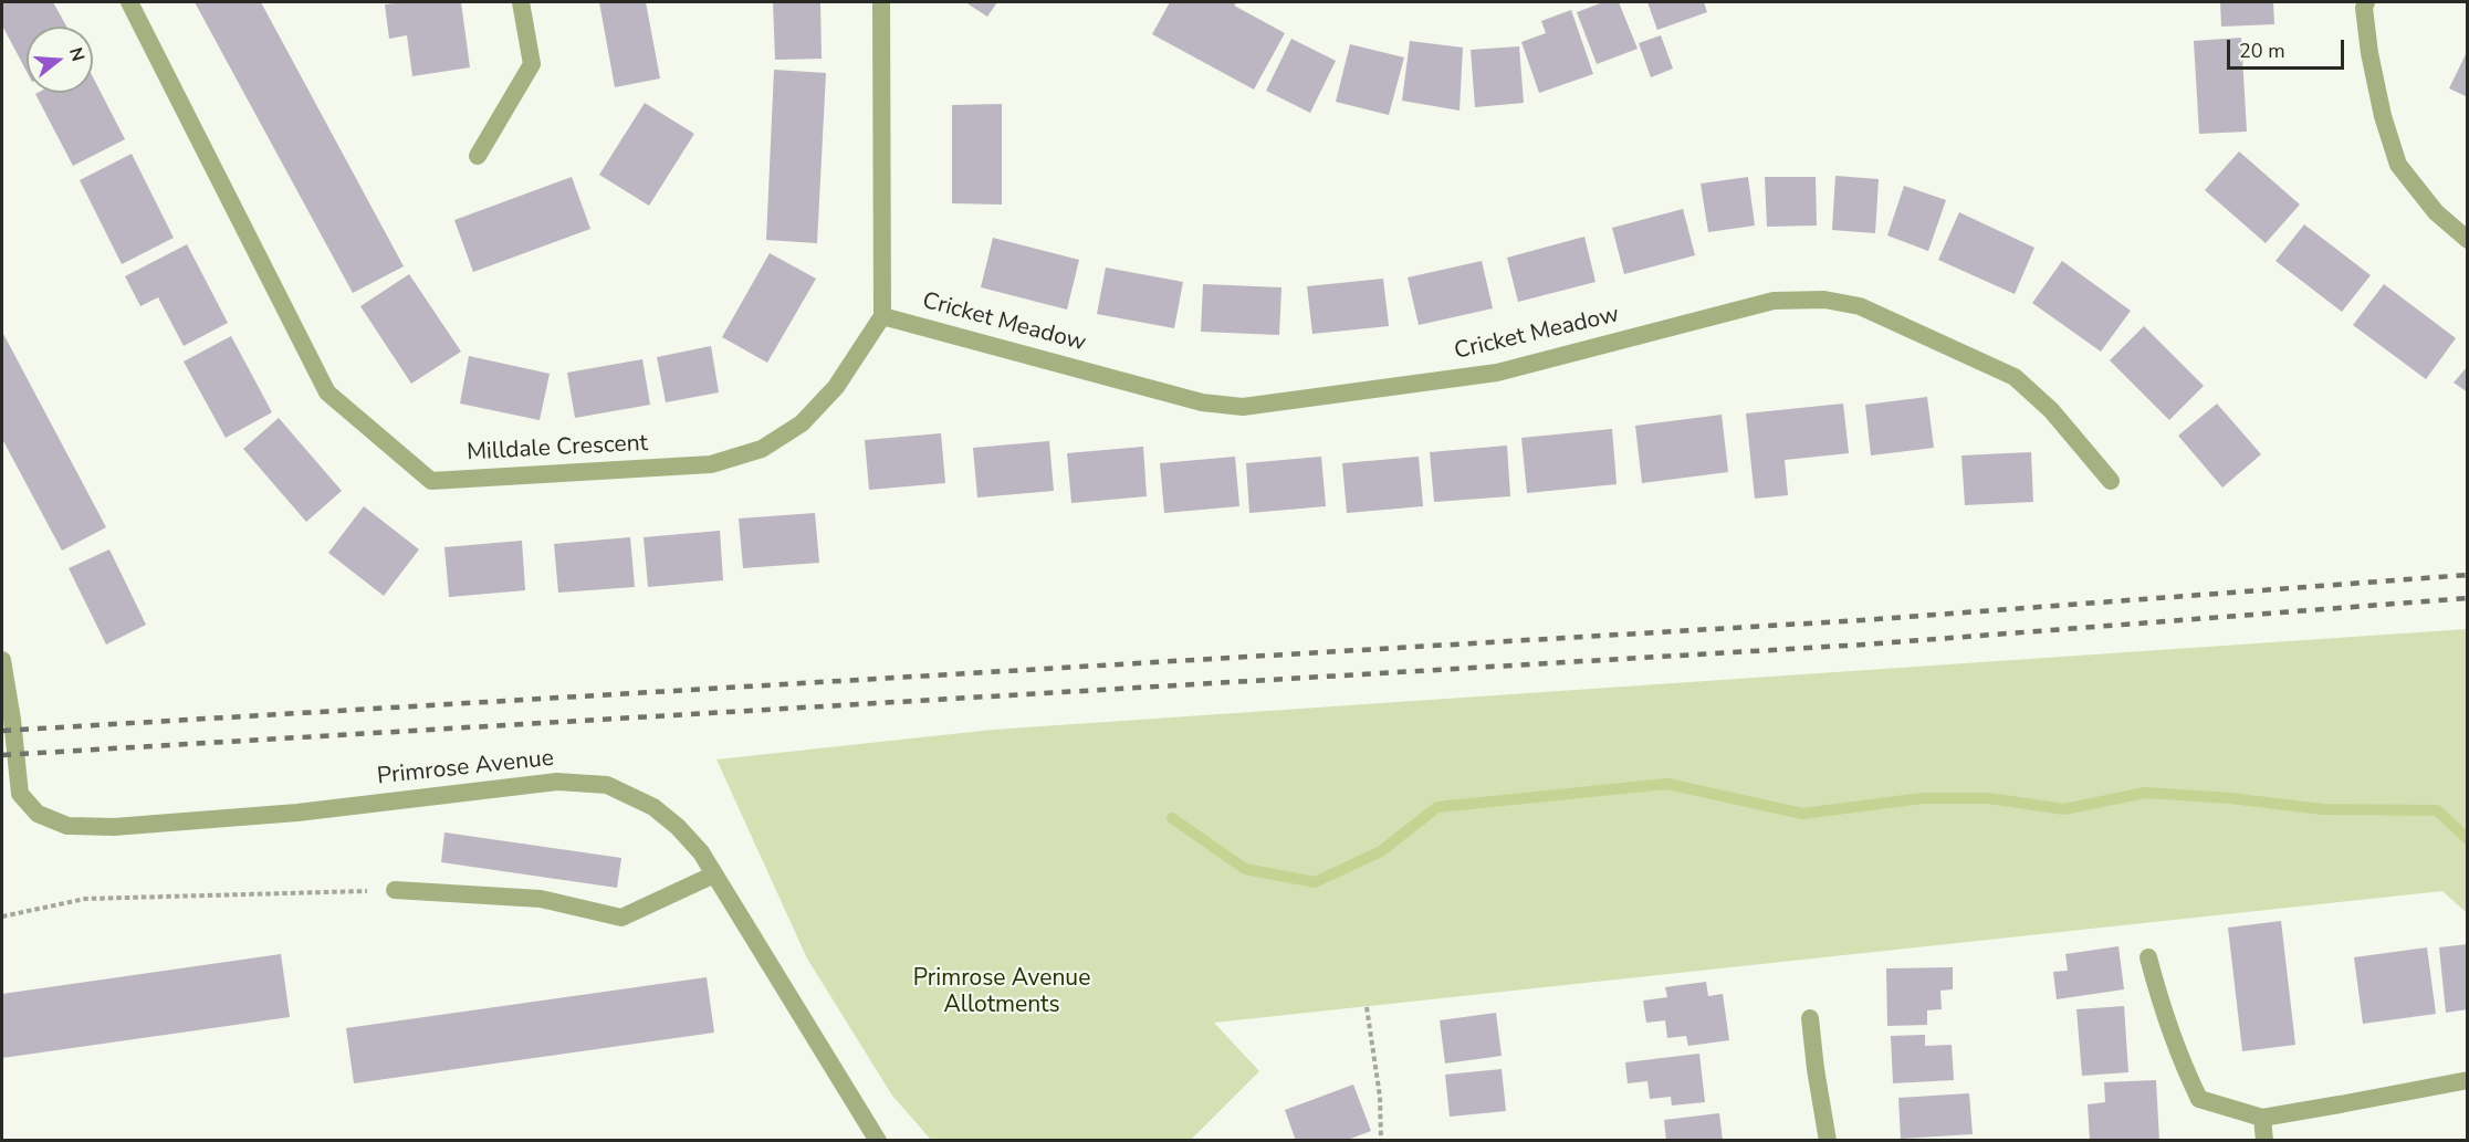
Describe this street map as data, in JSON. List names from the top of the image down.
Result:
{
  "streets": {
    "street": ["Cricket Meadow", "Milldale Crescent", "Primrose Avenue"]
  },
  "crossings": [
    ["Cricket Meadow", "Milldale Crescent"]
  ],
  "parks": ["Primrose Avenue Allotments"],
  "scale_bar": "20 m",
  "north": "right"
}
